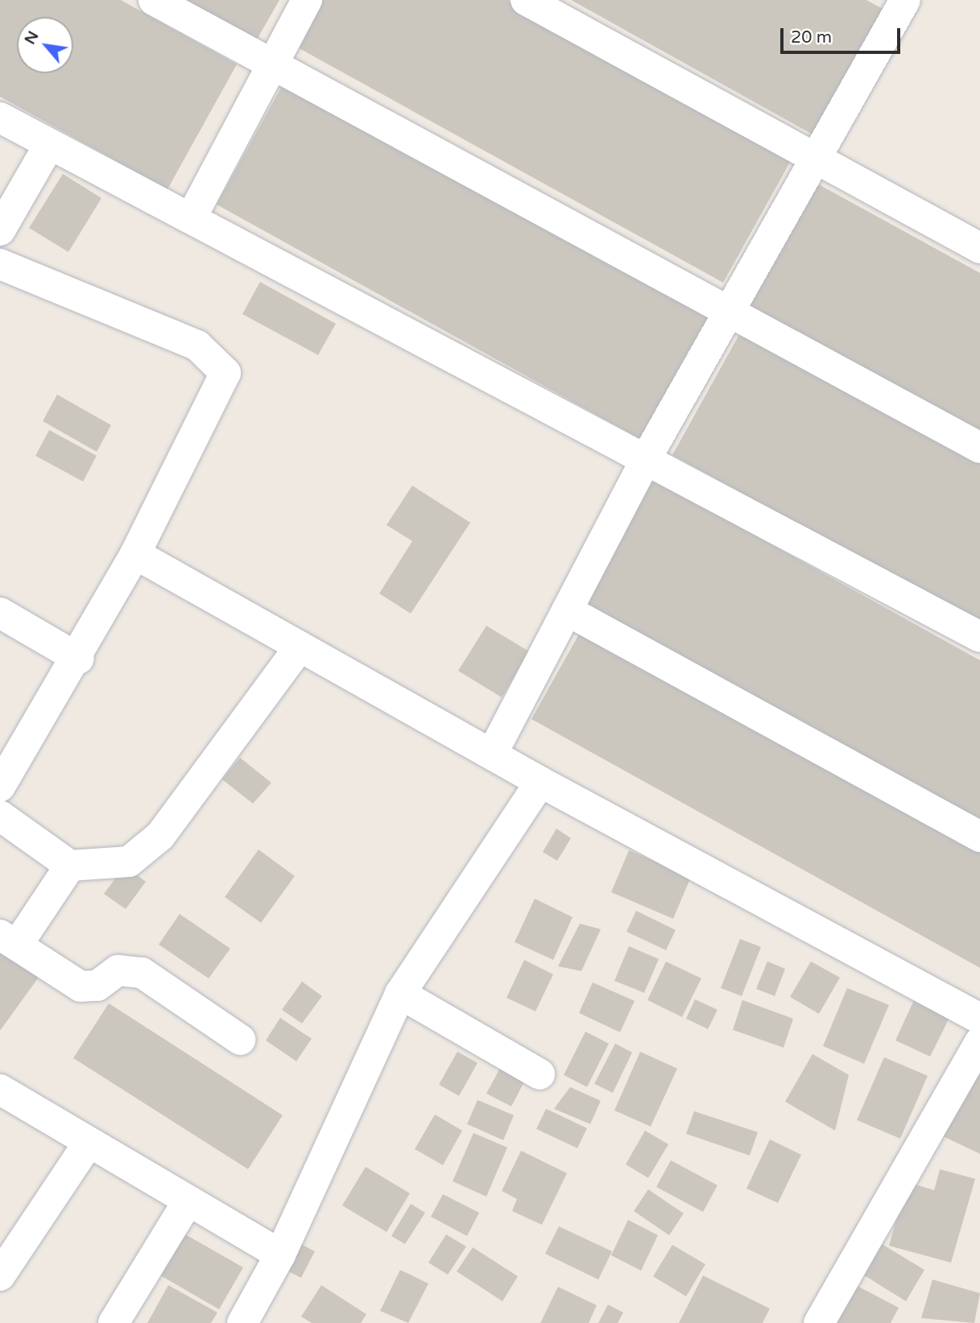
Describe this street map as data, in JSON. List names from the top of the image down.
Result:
{
  "scale_bar": "20 m",
  "north": "top left"
}
